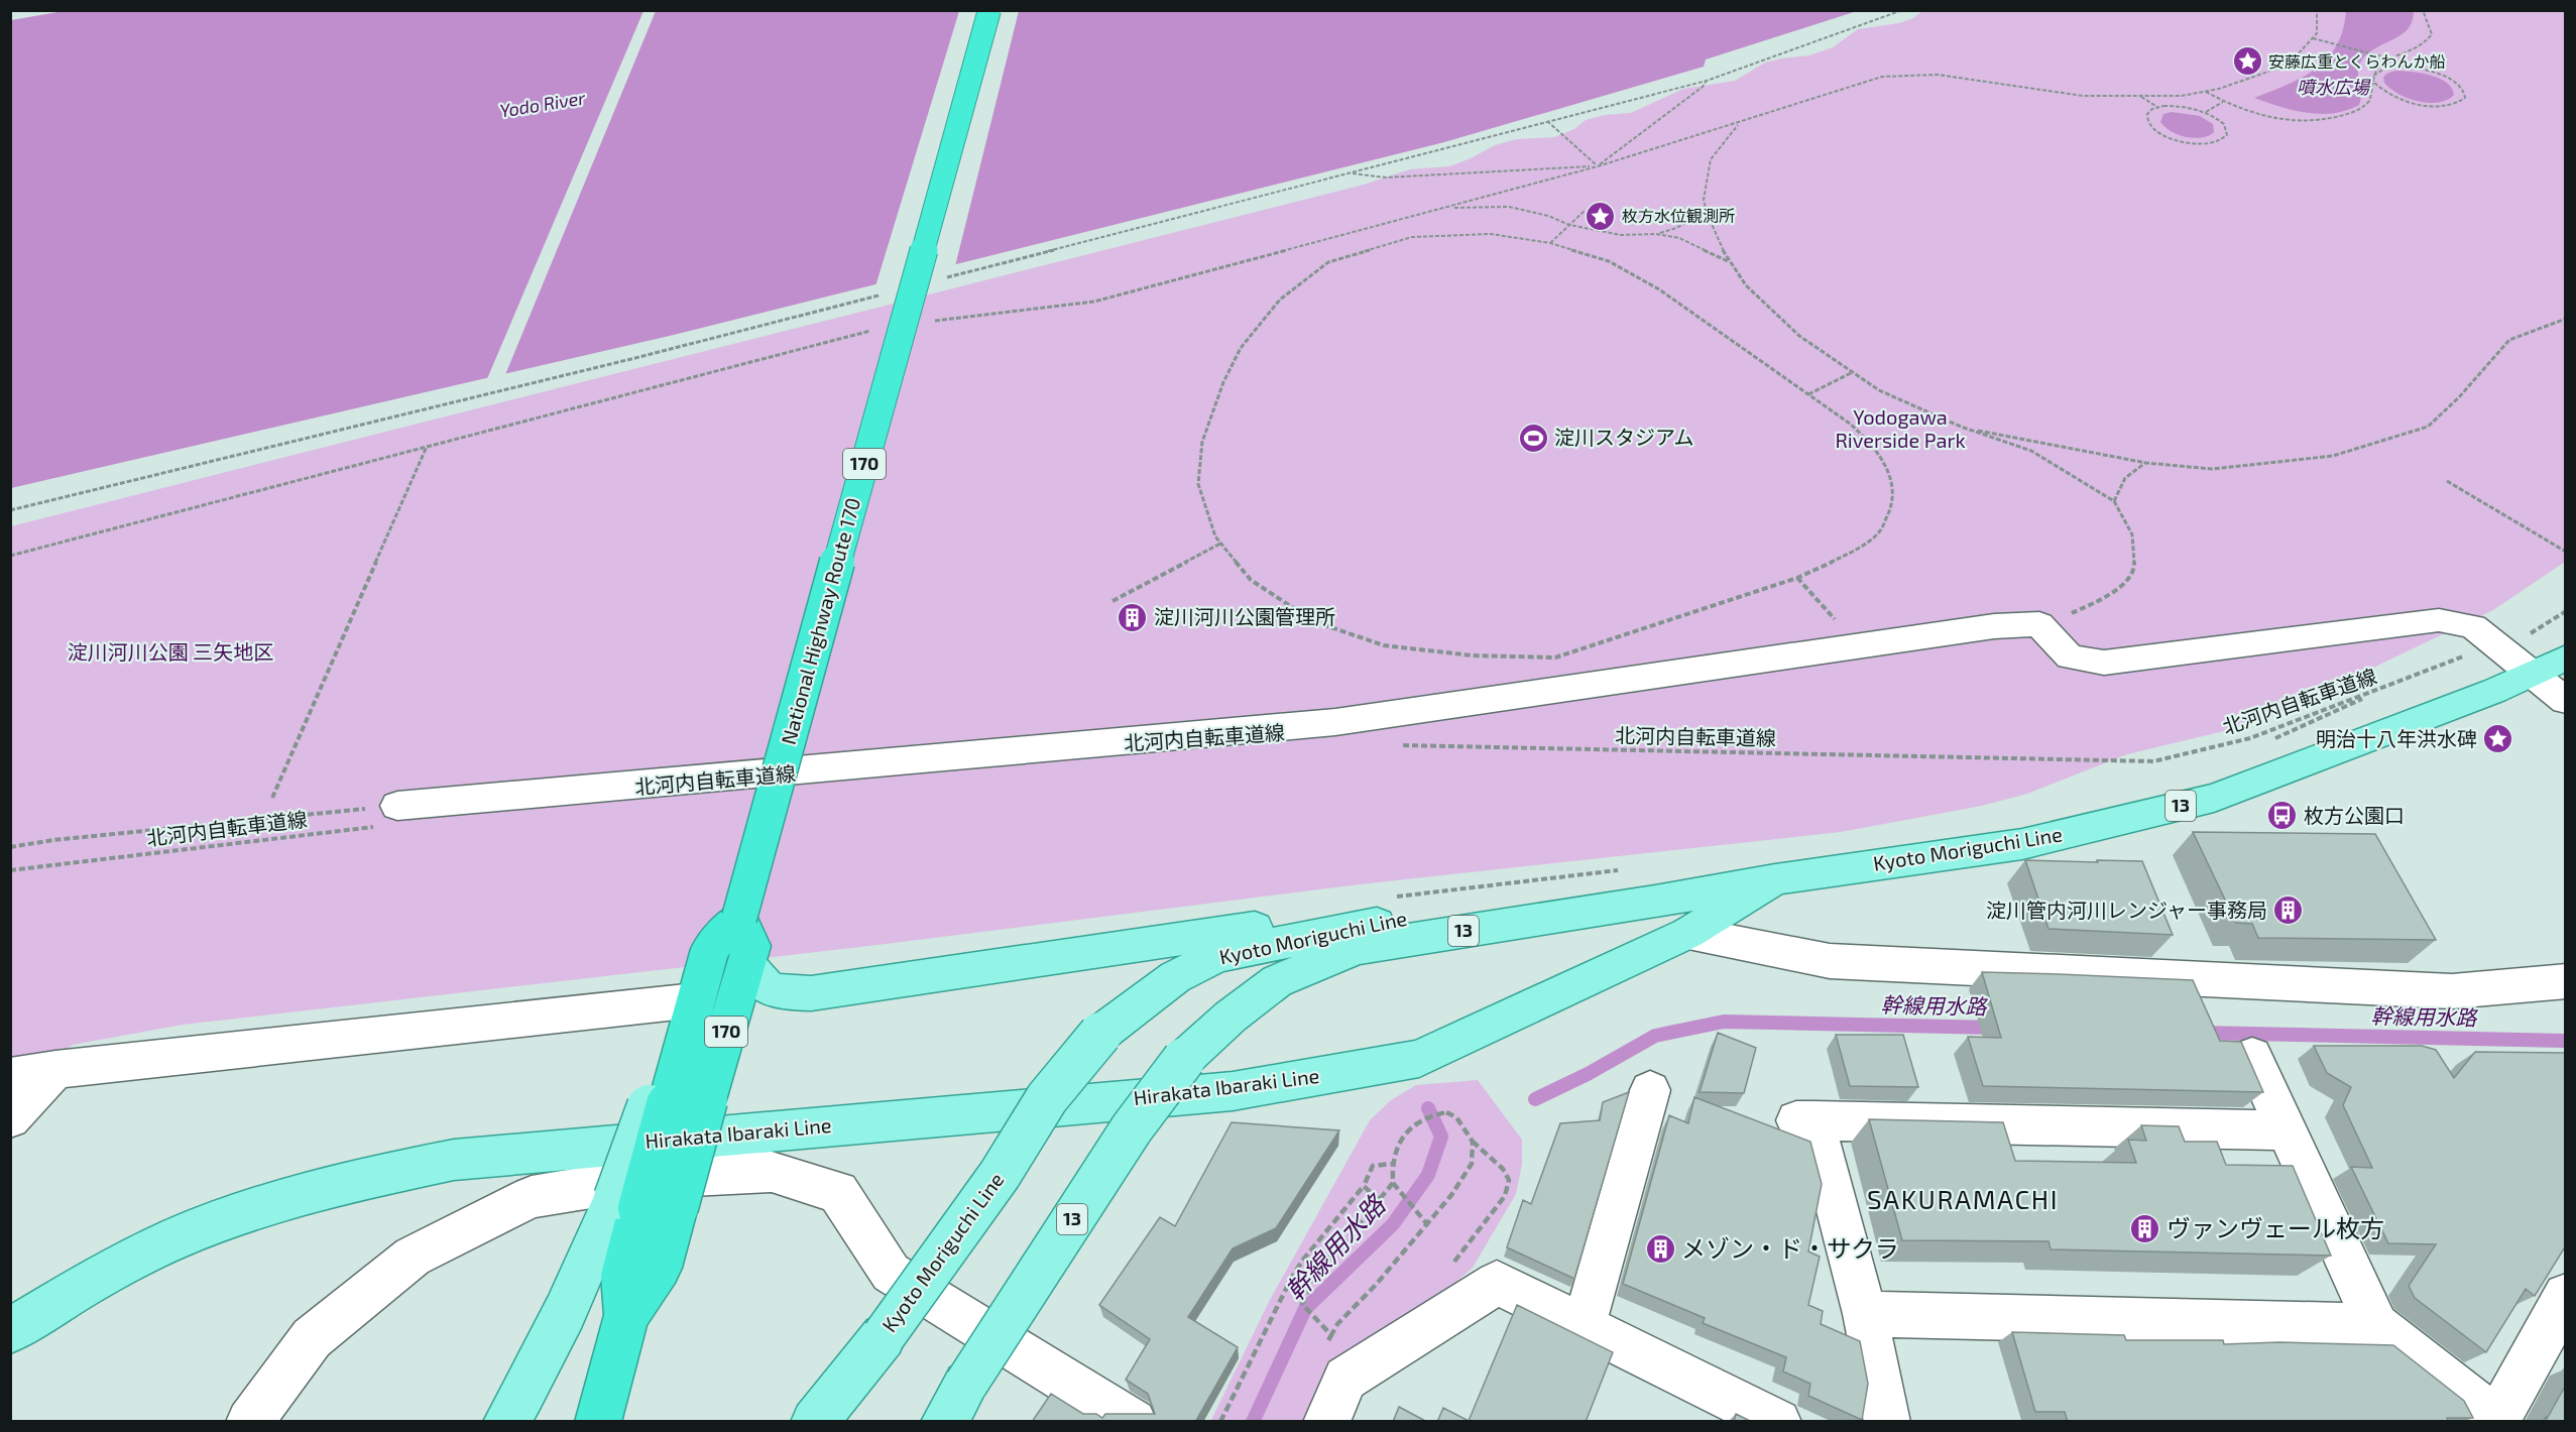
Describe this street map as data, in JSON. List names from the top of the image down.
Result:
{
  "streets": {
    "highway": ["170", "National Highway Route 170"],
    "main road": ["13", "Kyoto Moriguchi Line", "Hirakata Ibaraki Line"],
    "path": ["北河内自転車道線"]
  },
  "crossings": [
    ["Kyoto Moriguchi Line", "Hirakata Ibaraki Line"]
  ],
  "districts": ["SAKURAMACHI"],
  "water": ["噴水広場", "Yodo River", "幹線用水路"],
  "parks": ["Yodogawa Riverside Park", "淀川河川公園 三矢地区"],
  "places": {
    "place": ["安藤広重とくらわんか船", "枚方水位観測所", "明治十八年洪水碑"],
    "sports": ["淀川スタジアム"],
    "building": [
      "淀川河川公園管理所",
      "淀川管内河川レンジャー事務局",
      "ヴァンヴェール枚方",
      "メゾン・ド・サクラ"
    ],
    "bus stop": ["枚方公園口"]
  }
}
